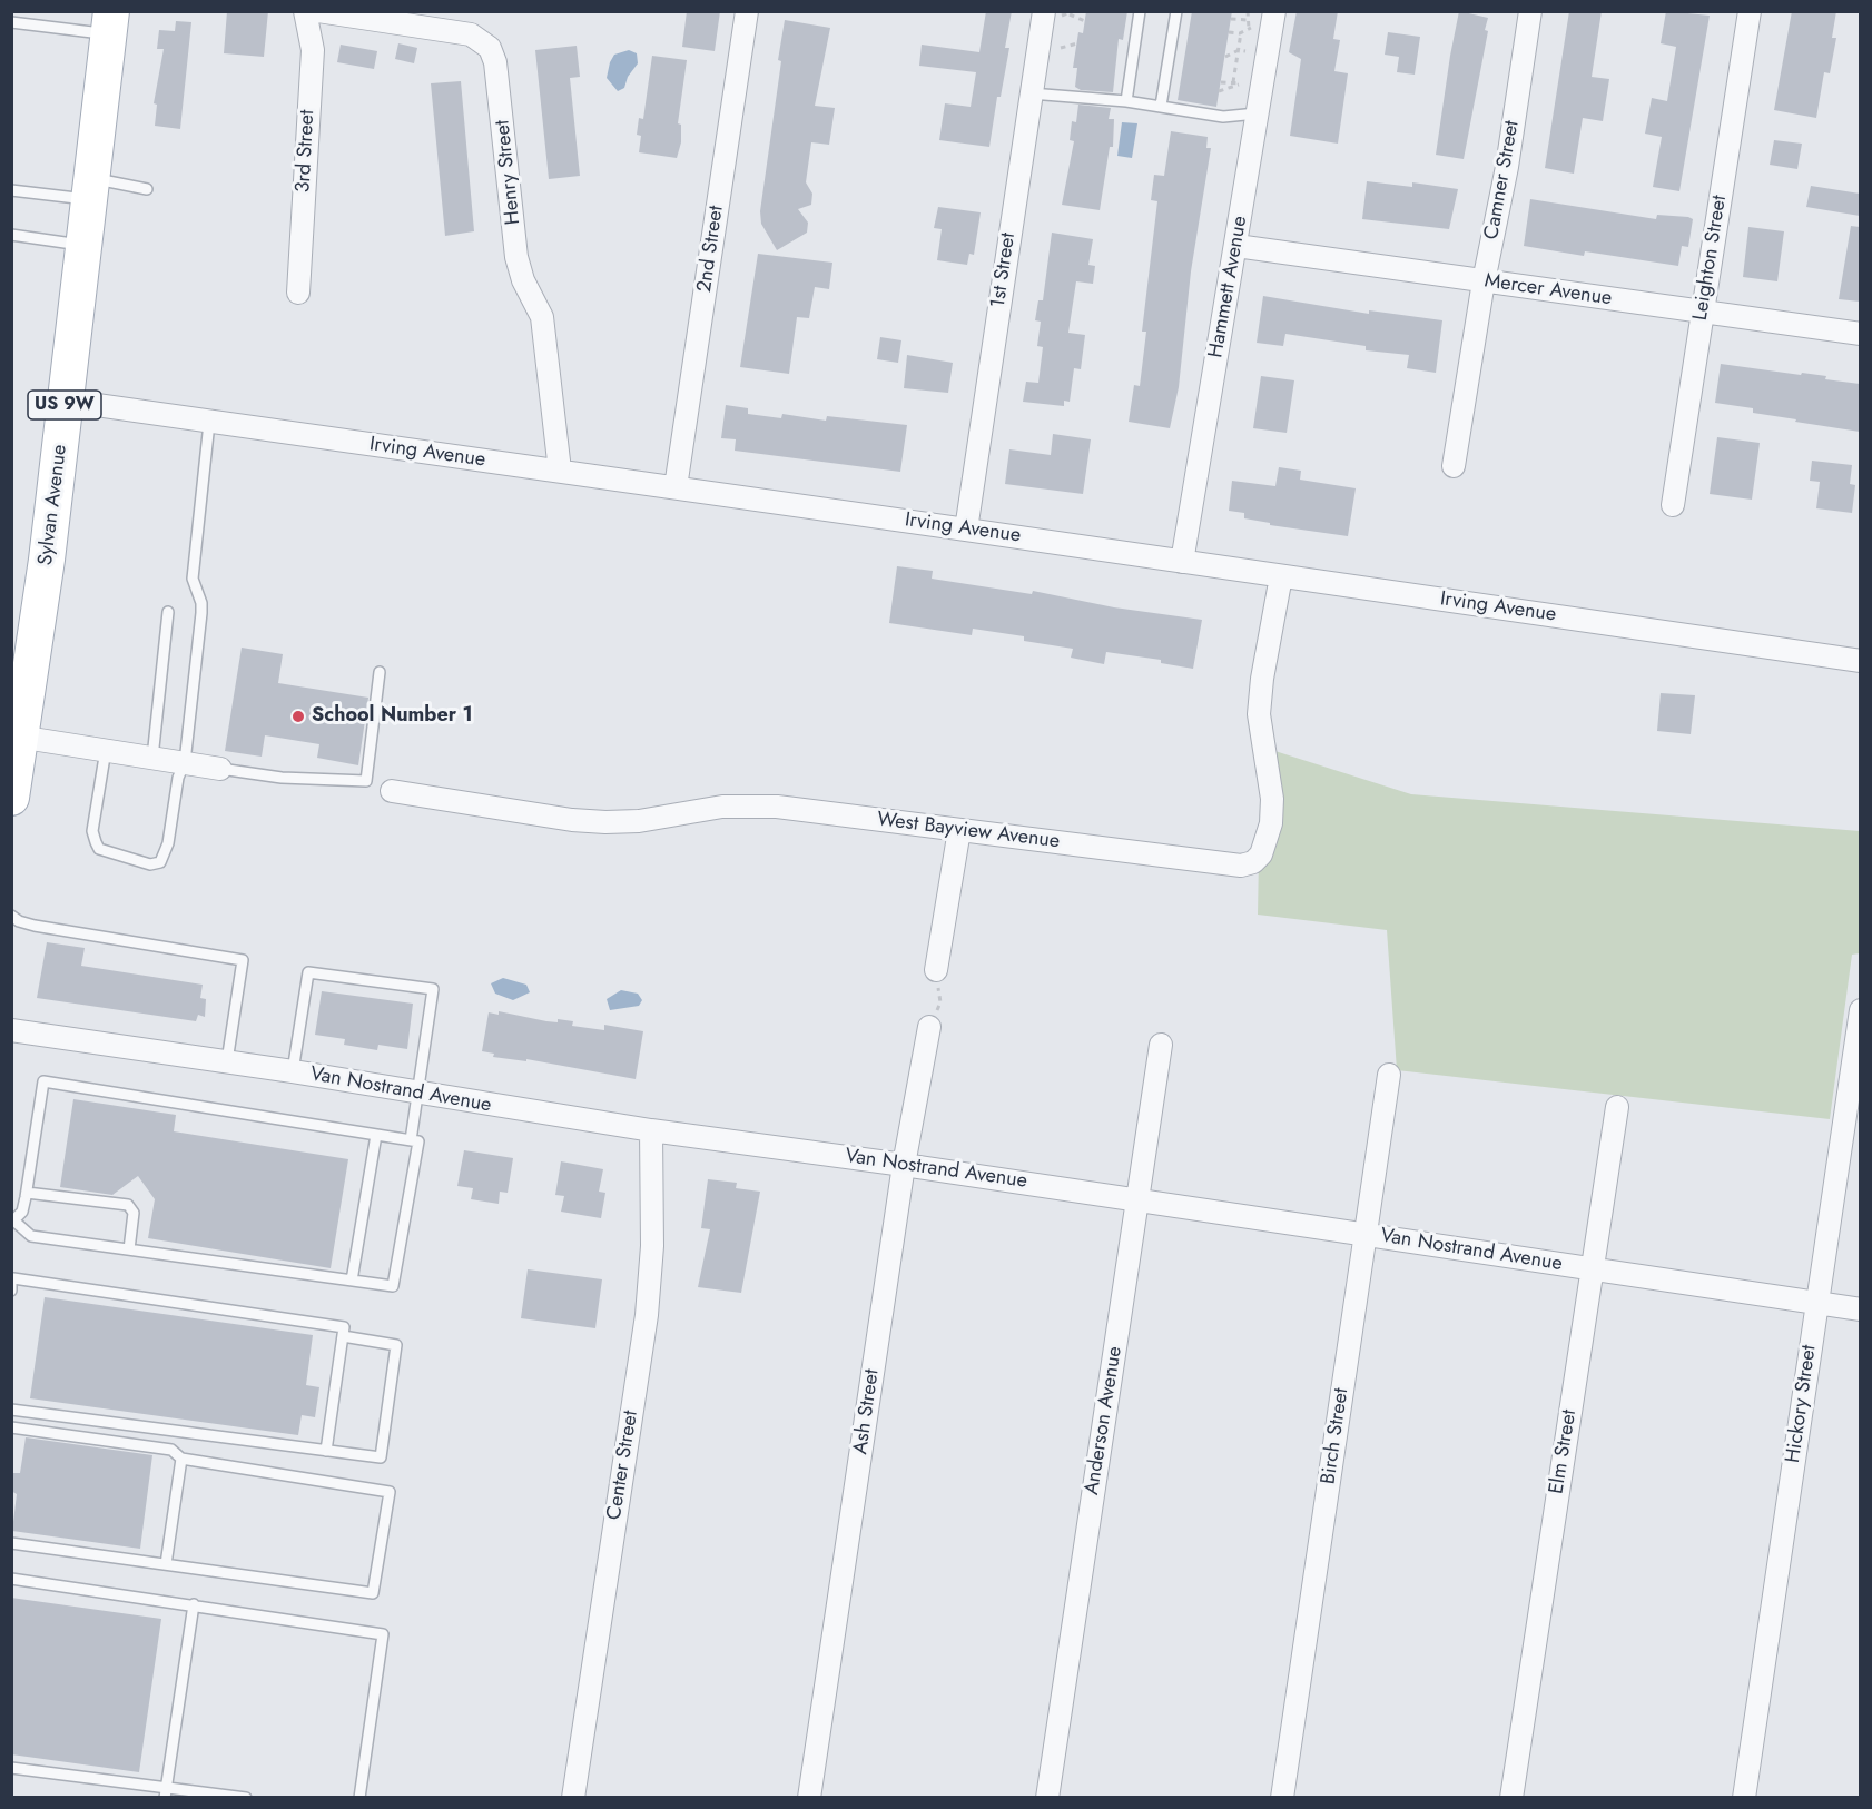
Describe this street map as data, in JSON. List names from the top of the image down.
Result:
{
  "streets": {
    "main road": ["US 9W", "Sylvan Avenue"],
    "street": [
      "3rd Street",
      "Henry Street",
      "Camner Street",
      "2nd Street",
      "Leighton Street",
      "1st Street",
      "Hammett Avenue",
      "Mercer Avenue",
      "Irving Avenue",
      "West Bayview Avenue",
      "Van Nostrand Avenue",
      "Hickory Street",
      "Ash Street",
      "Anderson Avenue",
      "Birch Street",
      "Elm Street",
      "Center Street"
    ]
  },
  "crossings": [
    ["Henry Street", "Irving Avenue"],
    ["Camner Street", "Mercer Avenue"],
    ["2nd Street", "Irving Avenue"],
    ["Leighton Street", "Mercer Avenue"],
    ["1st Street", "Irving Avenue"],
    ["Hammett Avenue", "Mercer Avenue"],
    ["Hammett Avenue", "Irving Avenue"],
    ["Irving Avenue", "Sylvan Avenue"],
    ["Irving Avenue", "West Bayview Avenue"],
    ["Van Nostrand Avenue", "Hickory Street"],
    ["Van Nostrand Avenue", "Ash Street"],
    ["Van Nostrand Avenue", "Anderson Avenue"],
    ["Van Nostrand Avenue", "Birch Street"],
    ["Van Nostrand Avenue", "Elm Street"],
    ["Van Nostrand Avenue", "Center Street"]
  ],
  "places": ["School Number 1"]
}
